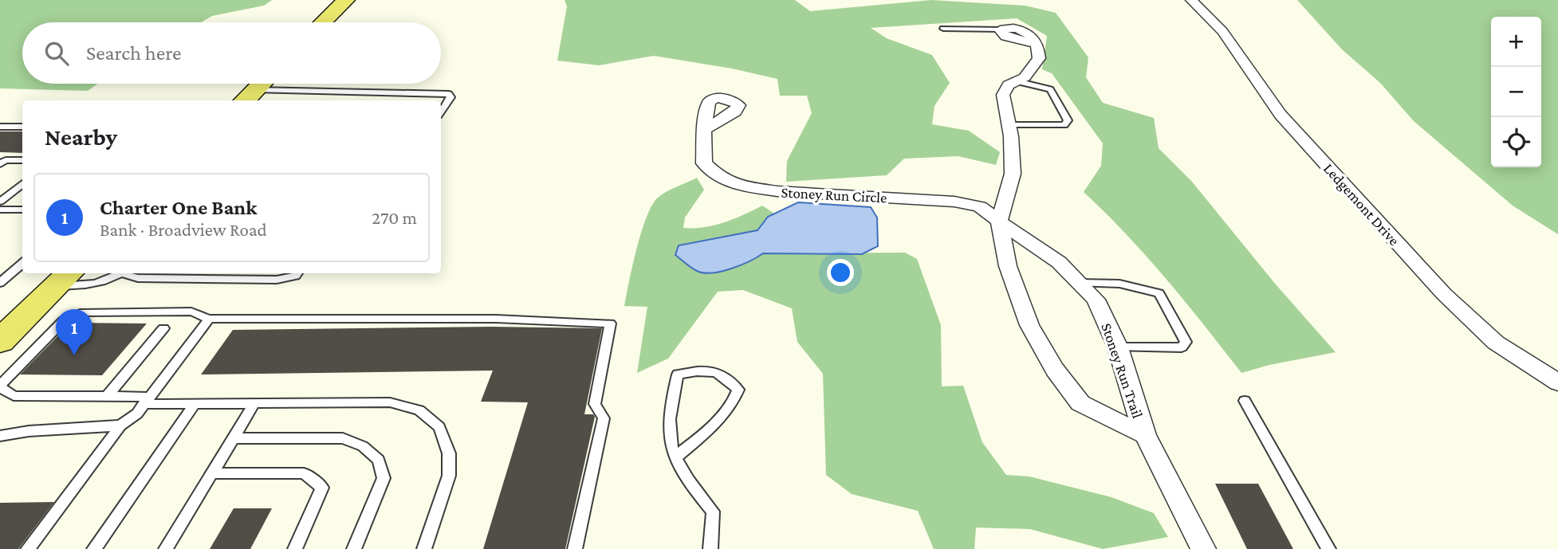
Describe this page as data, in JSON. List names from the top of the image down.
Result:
{
  "streets": {
    "street": ["Stoney Run Circle", "Ledgemont Drive", "Stoney Run Trail"]
  },
  "crossings": [
    ["Stoney Run Circle", "Stoney Run Trail"]
  ],
  "page": {
    "map_buttons": ["+", "−"],
    "search": "Search here",
    "heading": "Nearby",
    "list": [
      {
        "mark": "1",
        "name": "Charter One Bank",
        "note": "Bank · Broadview Road",
        "value": "270 m"
      }
    ],
    "pins": "1"
  }
}
